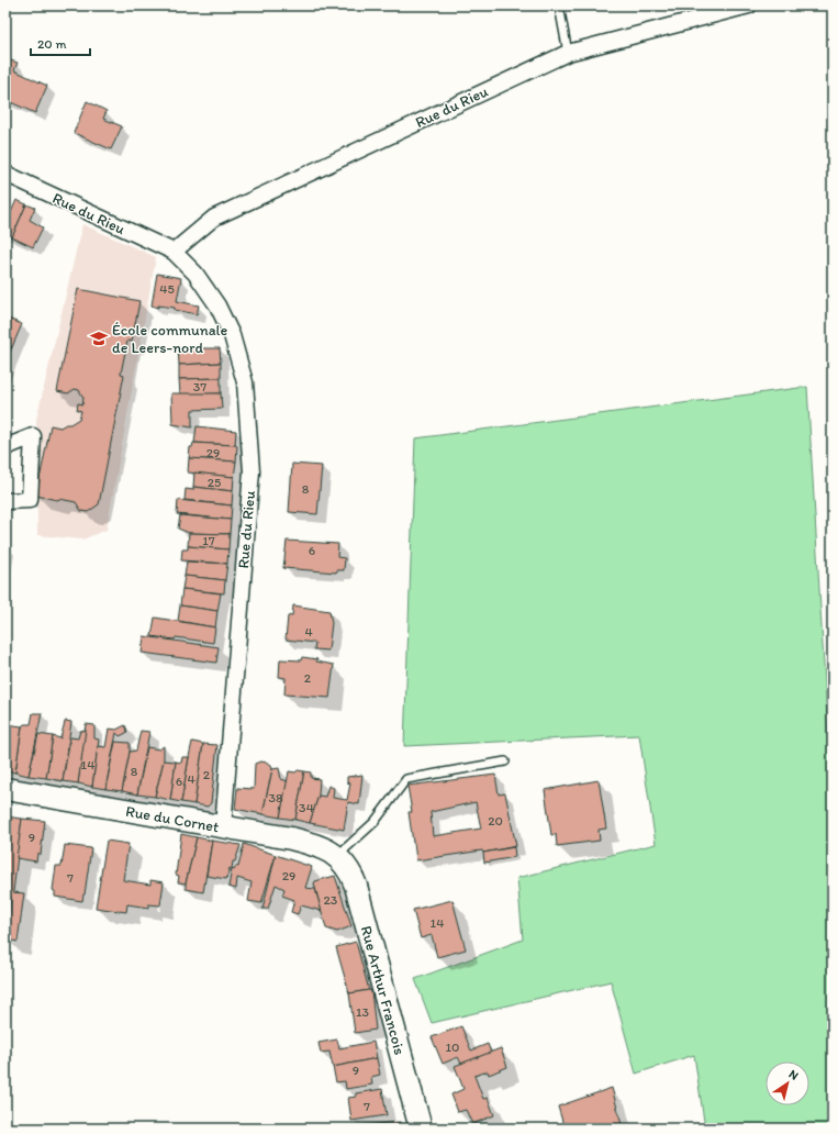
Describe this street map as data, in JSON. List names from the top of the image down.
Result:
{
  "streets": {
    "street": ["Rue du Rieu", "Rue du Cornet", "Rue Arthur Francois"]
  },
  "crossings": [
    ["Rue du Rieu", "Rue du Cornet"],
    ["Rue du Cornet", "Rue Arthur Francois"]
  ],
  "places": {
    "school or university": ["École communale de Leers-nord"]
  },
  "house_numbers": [
    "45",
    "37",
    "29",
    "25",
    "8",
    "17",
    "6",
    "4",
    "2",
    "14",
    "8",
    "2",
    "4",
    "6",
    "38",
    "34",
    "20",
    "9",
    "29",
    "7",
    "23",
    "14",
    "13",
    "10",
    "9",
    "7"
  ],
  "scale_bar": "20 m",
  "north": "top right"
}
